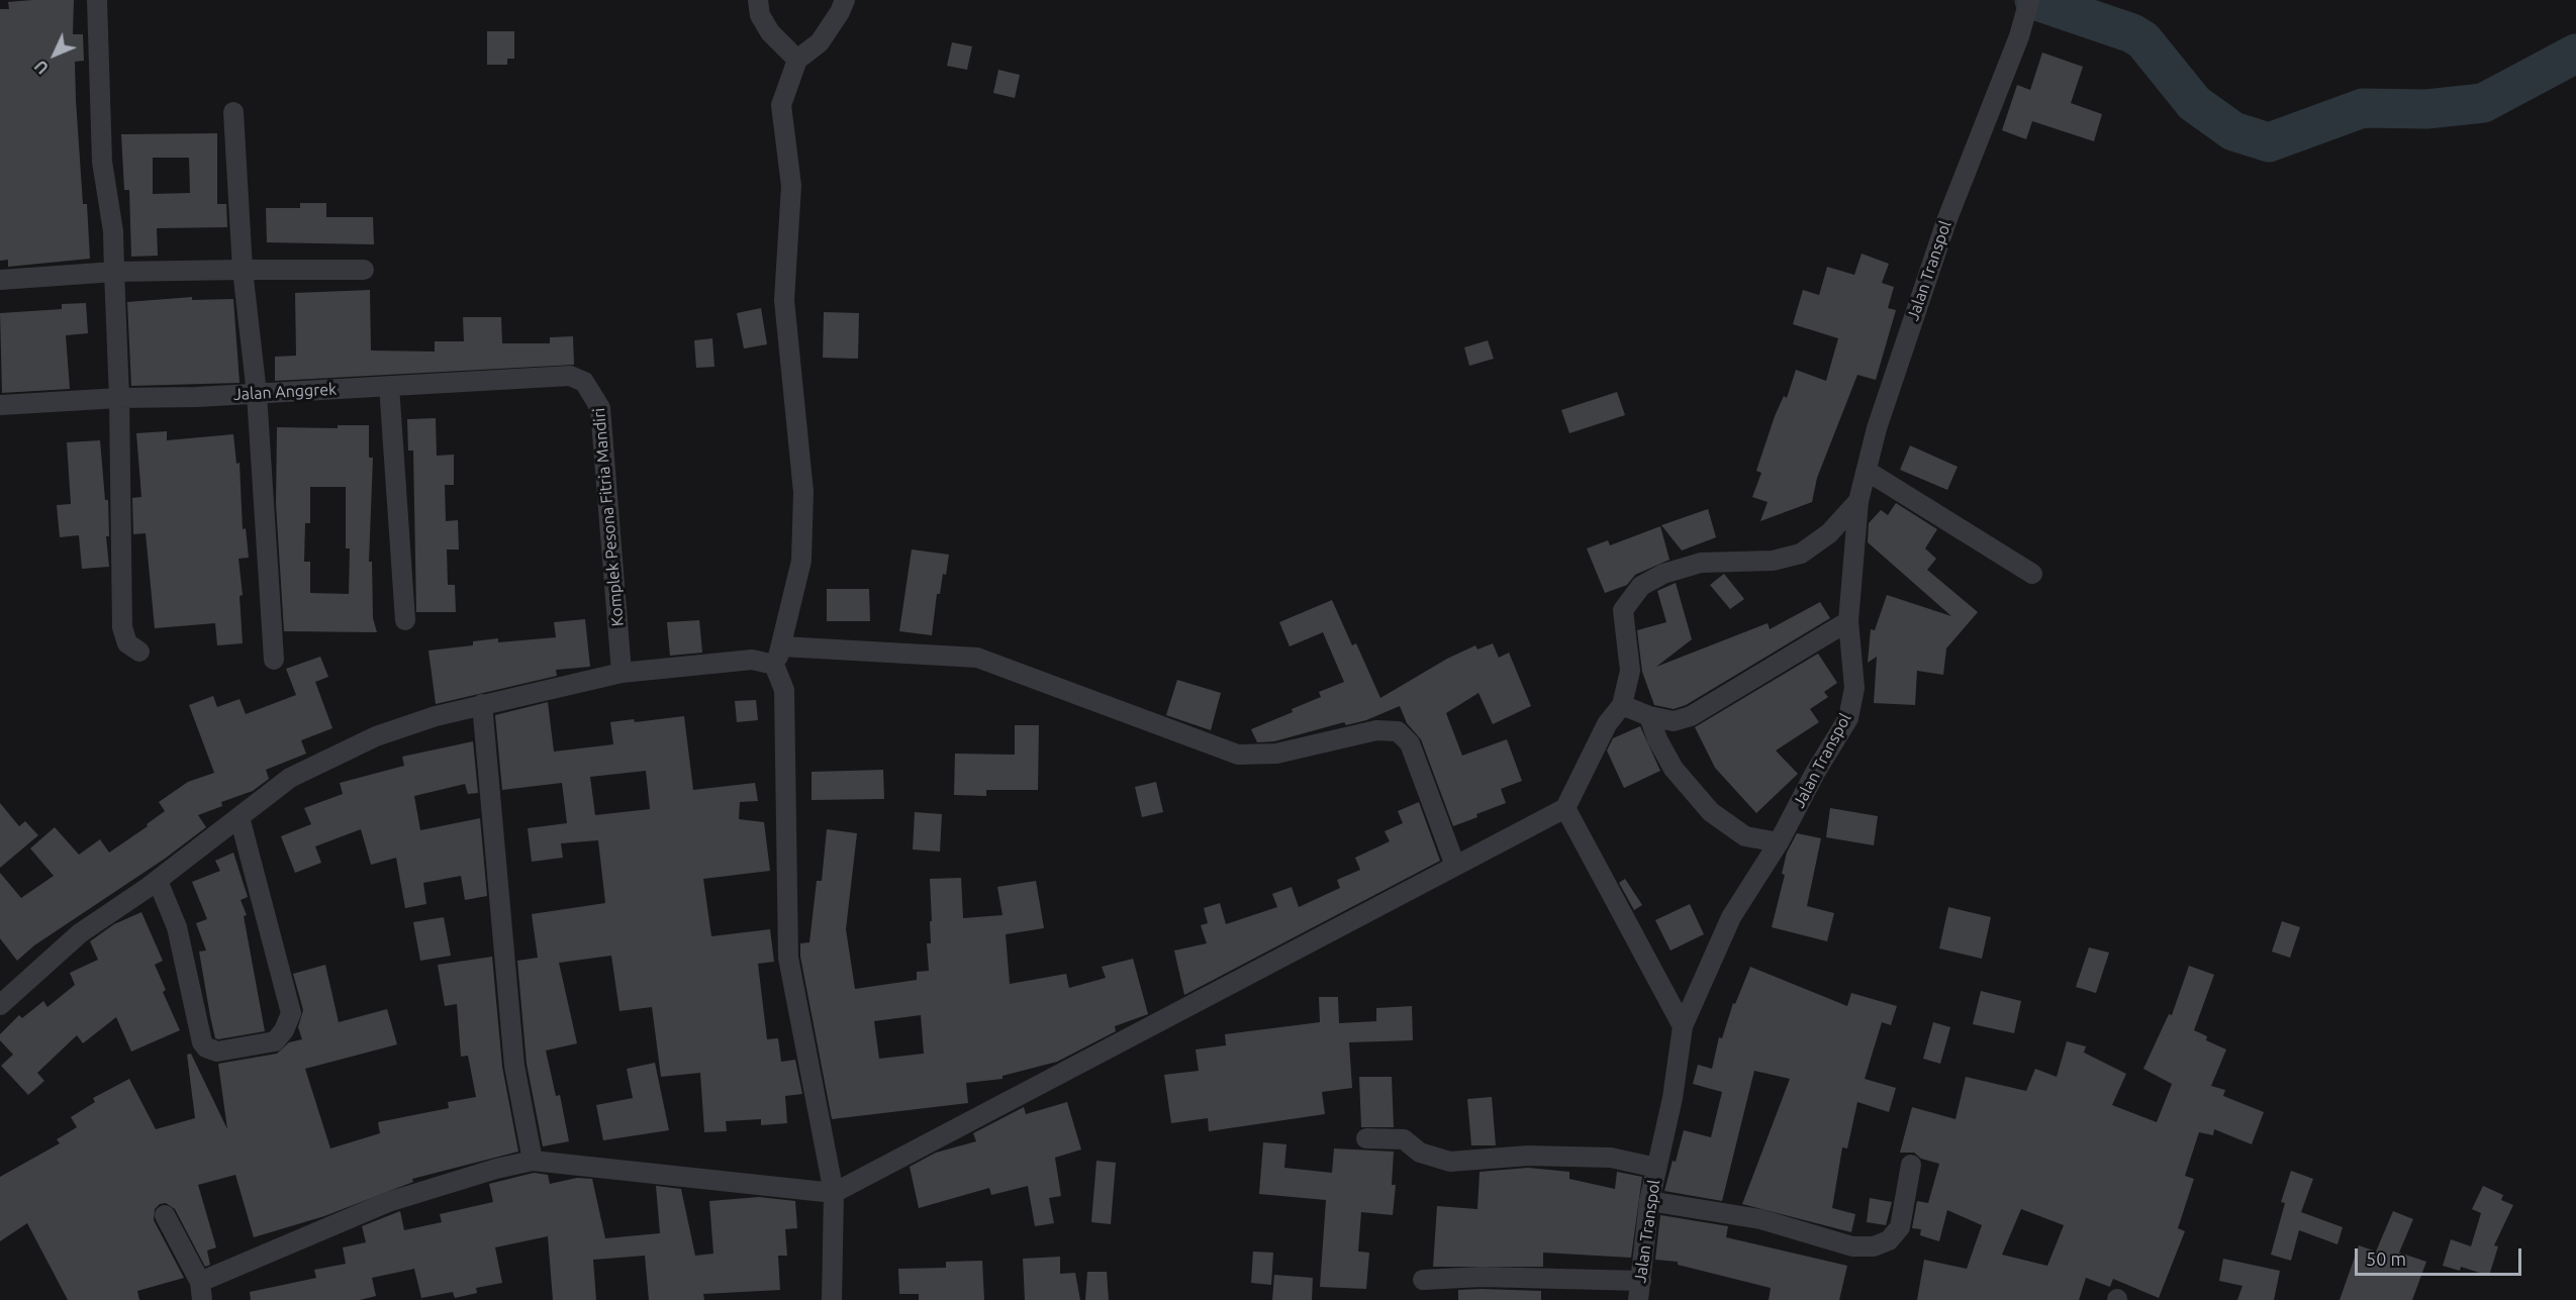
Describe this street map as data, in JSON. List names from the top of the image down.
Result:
{
  "streets": {
    "street": ["Jalan Transpol", "Jalan Anggrek", "Komplek Pesona Fitria Mandiri"]
  },
  "crossings": [
    ["Jalan Anggrek", "Komplek Pesona Fitria Mandiri"]
  ],
  "scale_bar": "50 m",
  "north": "bottom left"
}
